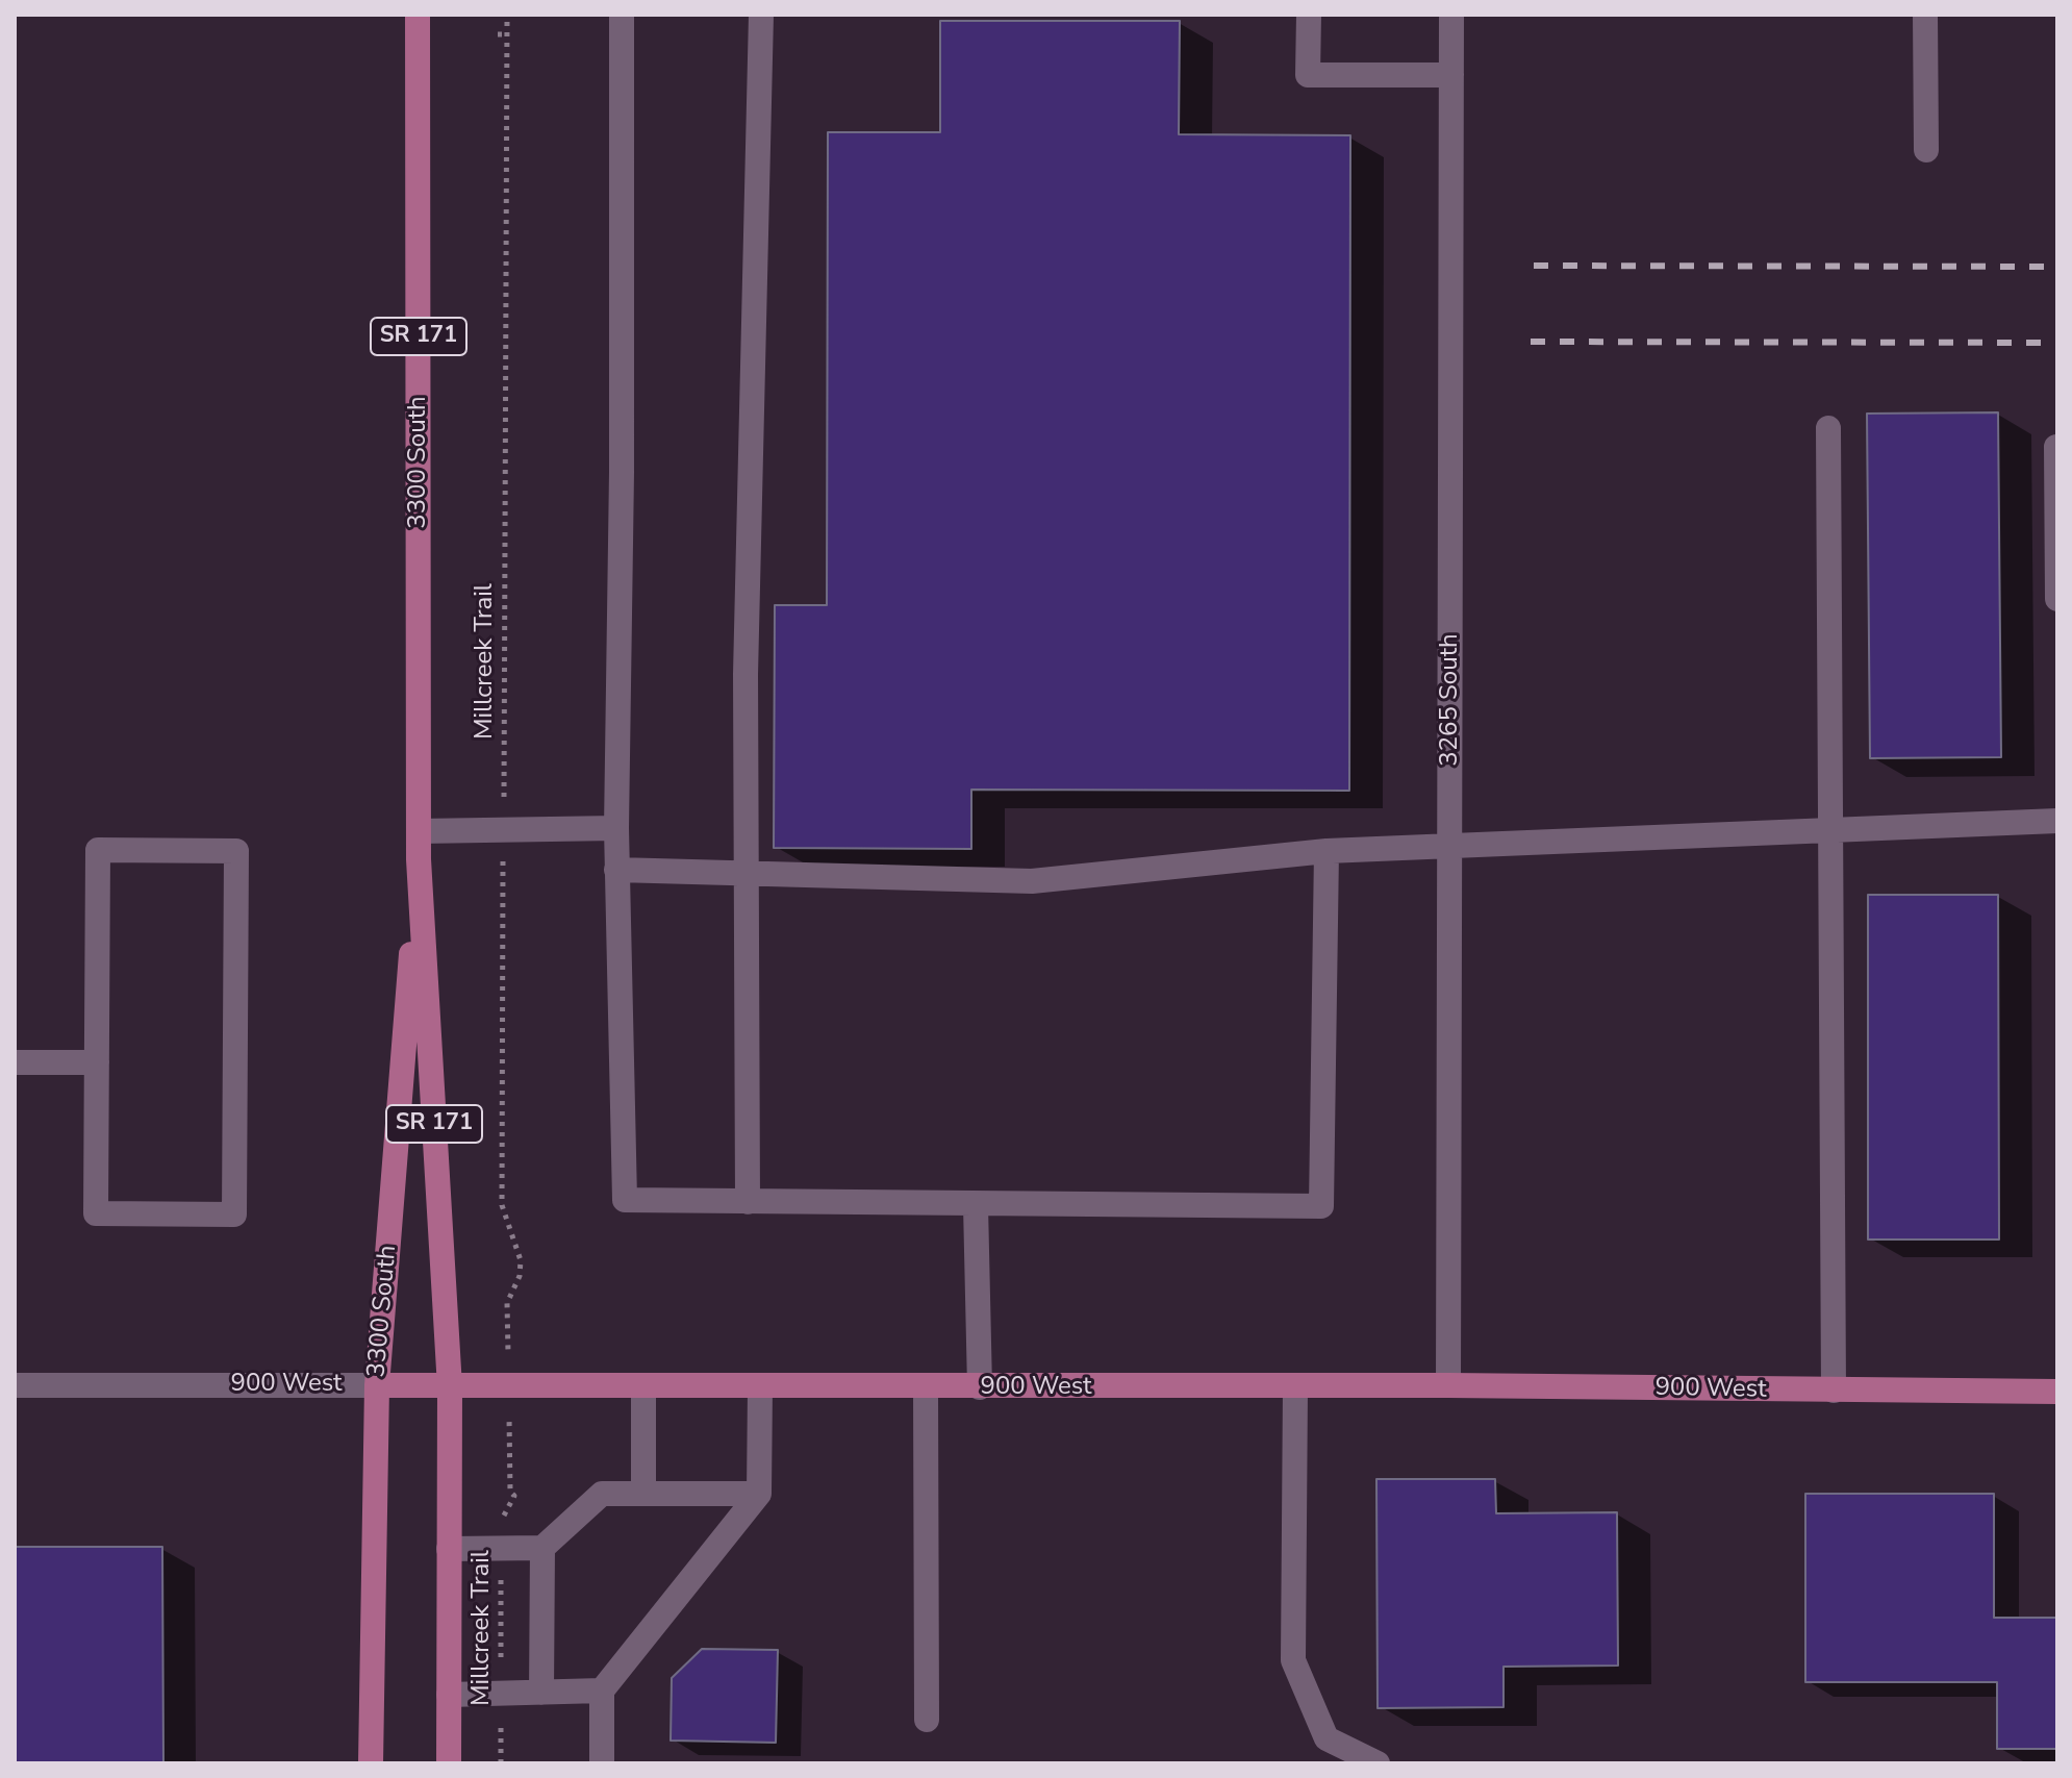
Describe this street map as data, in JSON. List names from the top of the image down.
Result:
{
  "streets": {
    "main road": ["SR 171", "3300 South", "900 West"],
    "street": ["3265 South"],
    "path": ["Millcreek Trail"]
  },
  "crossings": [
    ["3300 South", "900 West"],
    ["3265 South", "900 West"]
  ]
}
